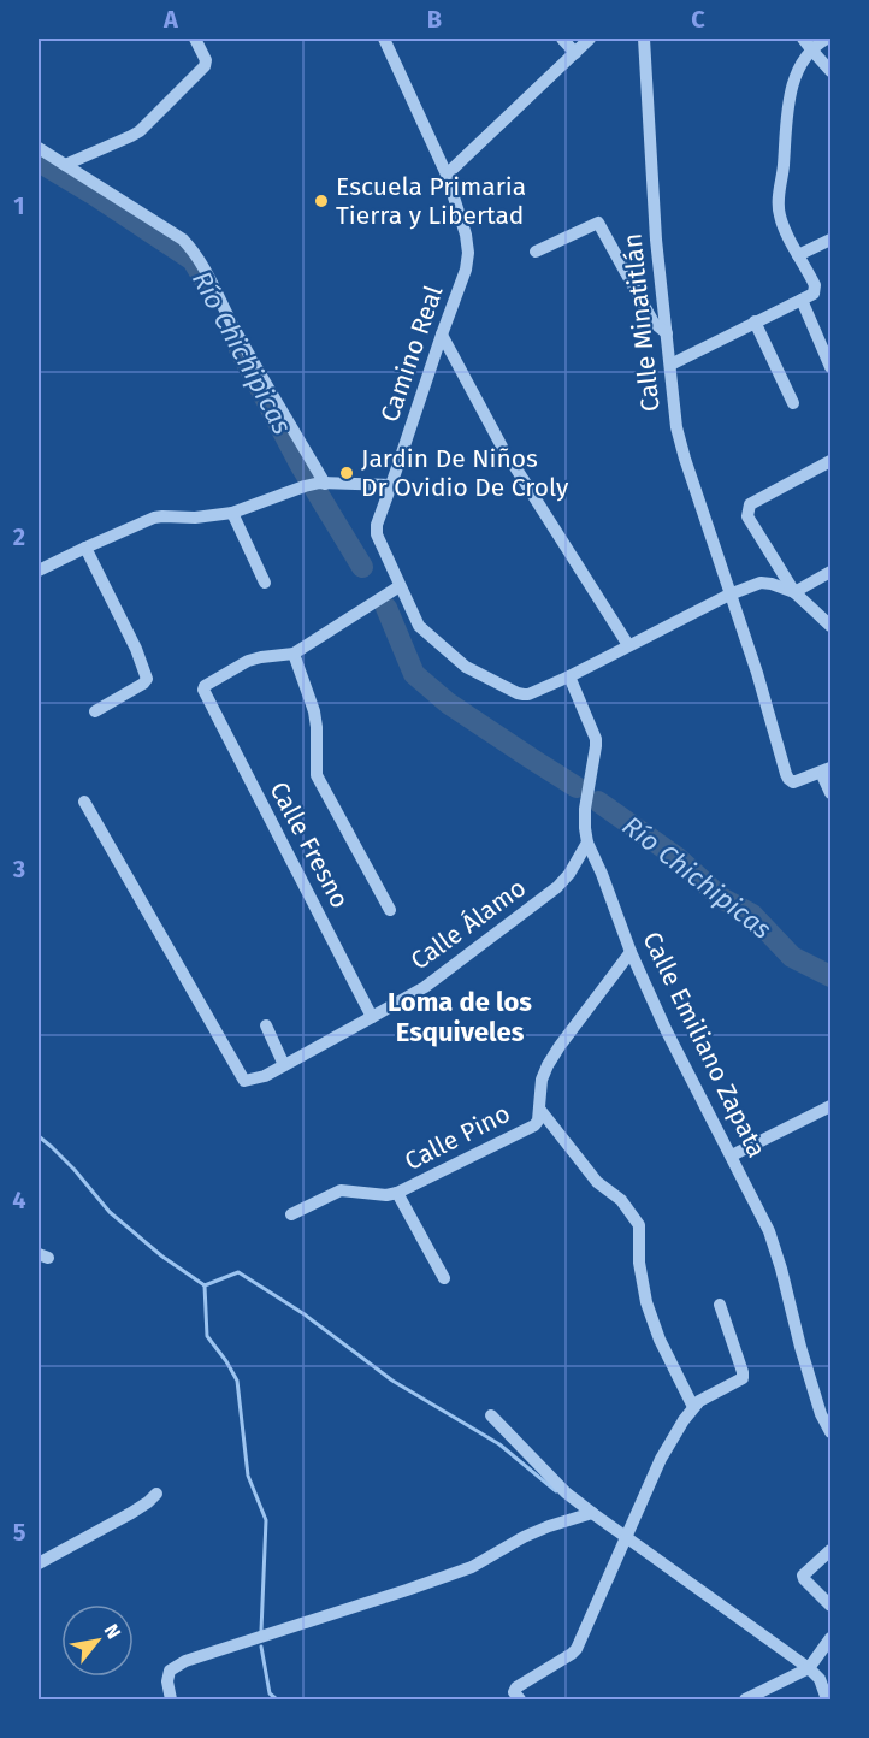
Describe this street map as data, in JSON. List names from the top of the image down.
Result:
{
  "streets": {
    "street": [
      "Calle Minatitlán",
      "Camino Real",
      "Calle Fresno",
      "Calle Álamo",
      "Calle Emiliano Zapata",
      "Calle Pino"
    ]
  },
  "crossings": [
    ["Calle Minatitlán", "Camino Real"],
    ["Camino Real", "Calle Emiliano Zapata"],
    ["Calle Fresno", "Calle Álamo"],
    ["Calle Álamo", "Calle Emiliano Zapata"],
    ["Calle Emiliano Zapata", "Calle Pino"]
  ],
  "districts": ["Loma de los Esquiveles"],
  "water": ["Río Chichipicas"],
  "places": ["Escuela Primaria Tierra y Libertad", "Jardin De Niños Dr Ovidio De Croly"],
  "north": "top right",
  "grid": {
    "columns": ["A", "B", "C"],
    "rows": [
      "1",
      "2",
      "3",
      "4",
      "5"
    ]
  }
}
